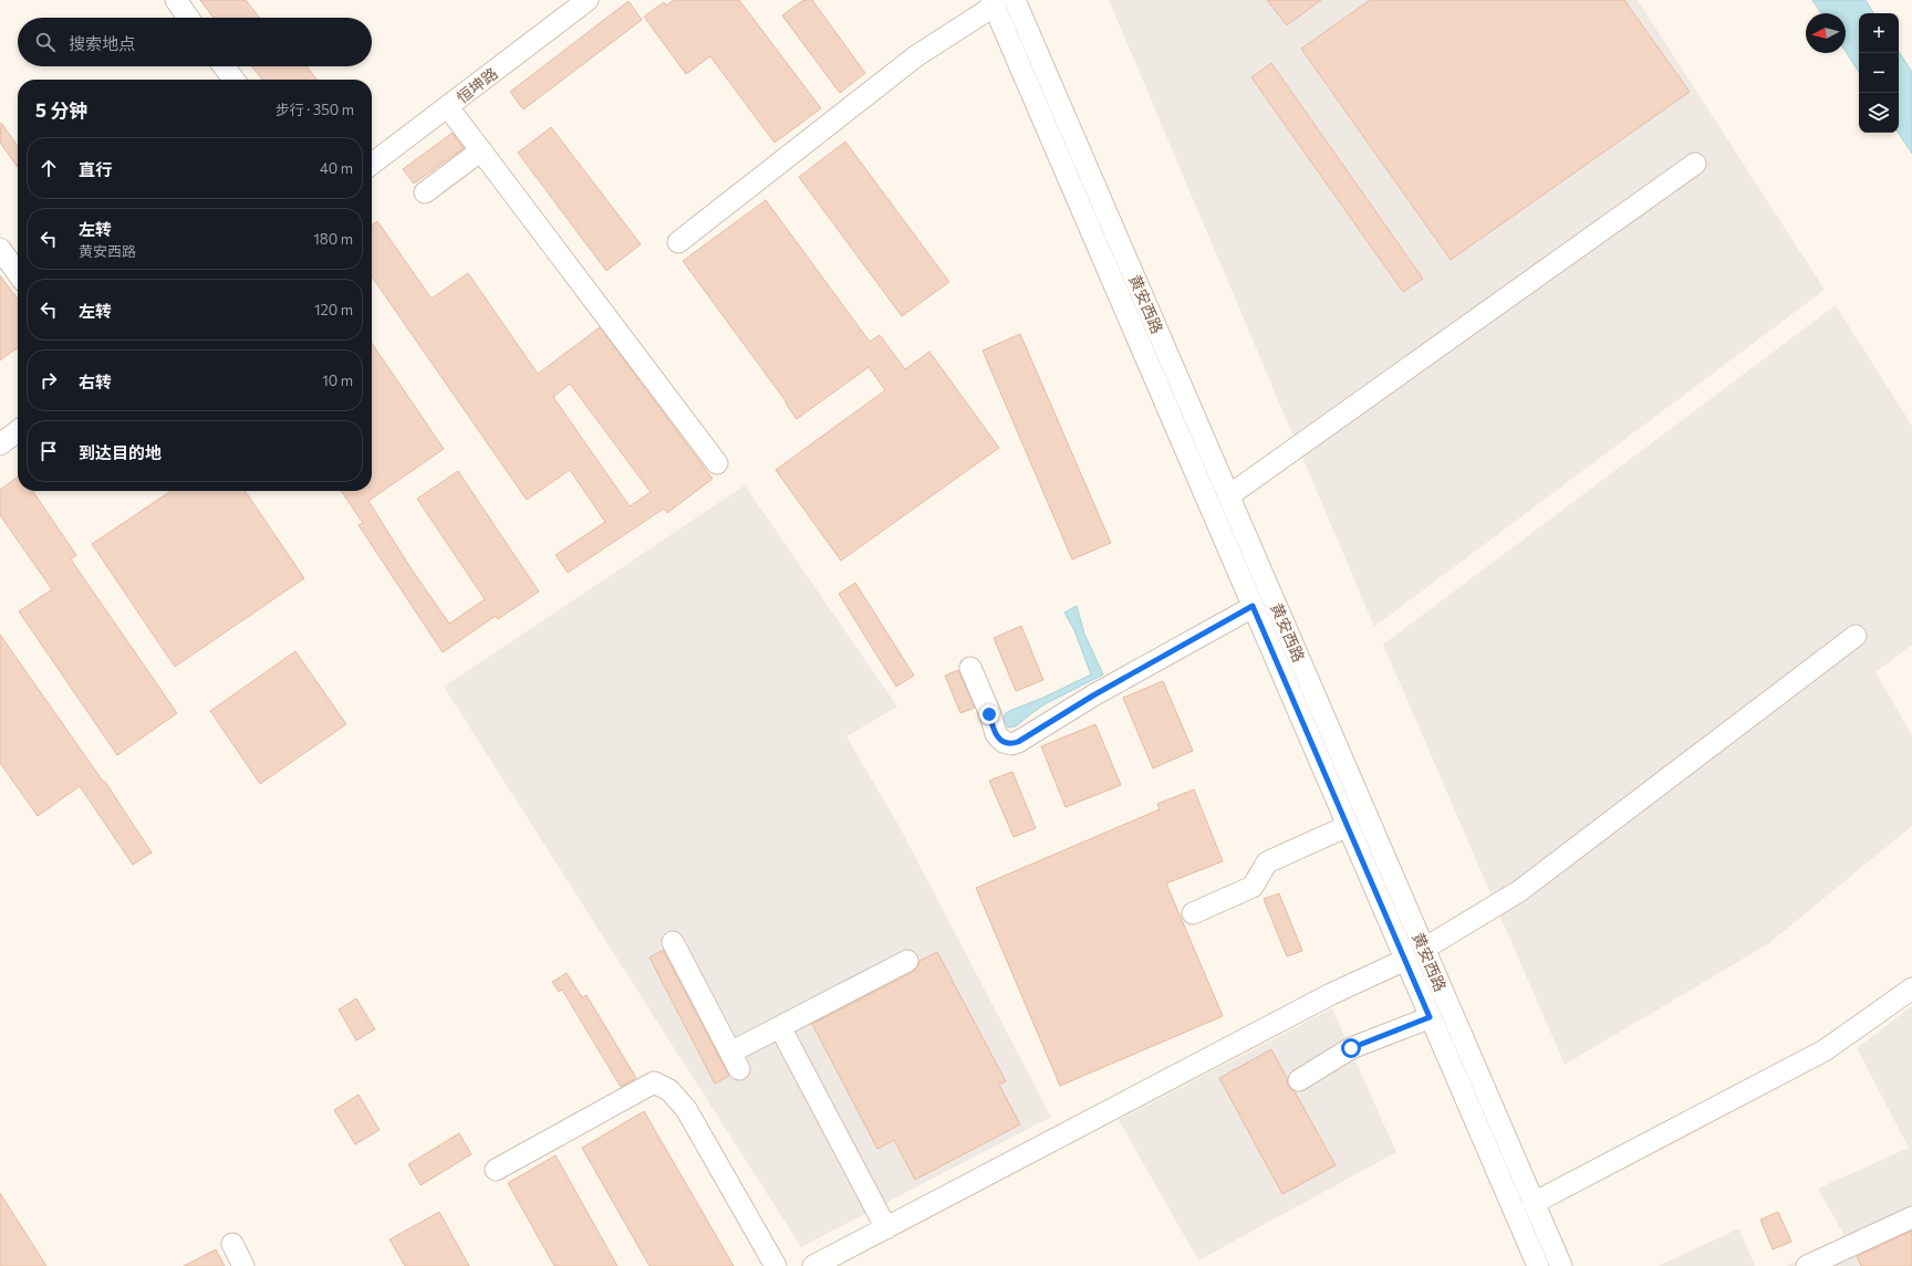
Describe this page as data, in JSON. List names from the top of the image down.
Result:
{
  "streets": {
    "street": ["恒坤路", "黄安西路"]
  },
  "north": "left",
  "page": {
    "map_buttons": ["+", "−"],
    "search": "搜索地点",
    "heading": ["5 分钟", "步行 · 350 m"],
    "list": [
      ["直行", "40 m"],
      ["左转", "黄安西路", "180 m"],
      ["左转", "120 m"],
      ["右转", "10 m"],
      "到达目的地"
    ]
  }
}
